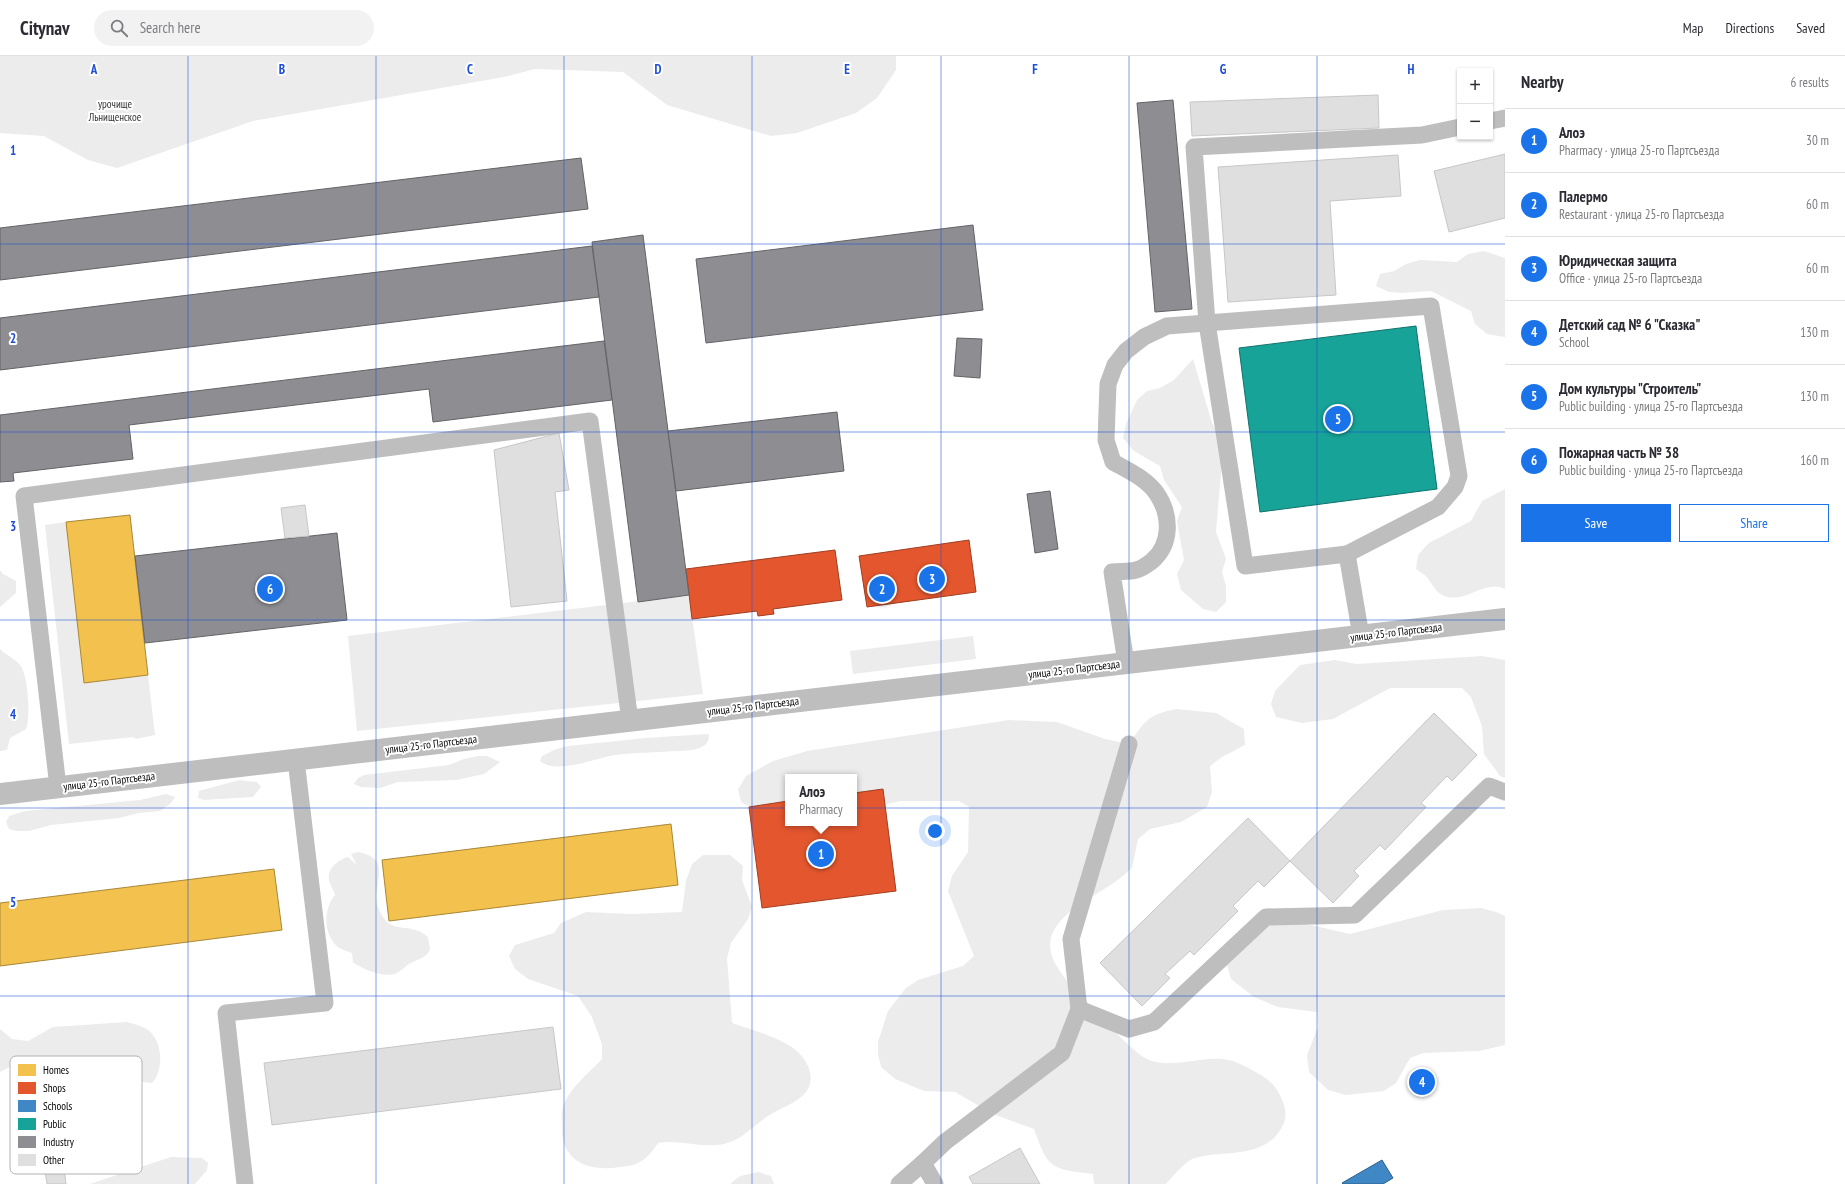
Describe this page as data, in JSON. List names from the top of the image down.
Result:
{
  "streets": {
    "street": ["улица 25-го Партсъезда"]
  },
  "parks": ["урочище Льнищенское"],
  "legend": [
    "Homes",
    "Shops",
    "Schools",
    "Public",
    "Industry",
    "Other"
  ],
  "page": {
    "header": "Citynav",
    "search": "Search here",
    "nav": ["Map", "Directions", "Saved"],
    "heading": ["Nearby", "6 results"],
    "map_buttons": ["+", "−"],
    "list": [
      {
        "mark": "1",
        "name": "Алоэ",
        "note": "Pharmacy · улица 25-го Партсъезда",
        "value": "30 m"
      },
      {
        "mark": "2",
        "name": "Палермо",
        "note": "Restaurant · улица 25-го Партсъезда",
        "value": "60 m"
      },
      {
        "mark": "3",
        "name": "Юридическая защита",
        "note": "Office · улица 25-го Партсъезда",
        "value": "60 m"
      },
      {
        "mark": "4",
        "name": "Детский сад № 6 \"Сказка\"",
        "note": "School",
        "value": "130 m"
      },
      {
        "mark": "5",
        "name": "Дом культуры \"Строитель\"",
        "note": "Public building · улица 25-го Партсъезда",
        "value": "130 m"
      },
      {
        "mark": "6",
        "name": "Пожарная часть № 38",
        "note": "Public building · улица 25-го Партсъезда",
        "value": "160 m"
      }
    ],
    "pins": [
      "5",
      "3",
      "2",
      "6",
      "1",
      "4"
    ],
    "buttons": ["Save", "Share"],
    "popup": ["Алоэ", "Pharmacy"]
  },
  "grid": {
    "columns": [
      "A",
      "B",
      "C",
      "D",
      "E",
      "F",
      "G",
      "H"
    ],
    "rows": [
      "1",
      "2",
      "3",
      "4",
      "5"
    ]
  }
}
